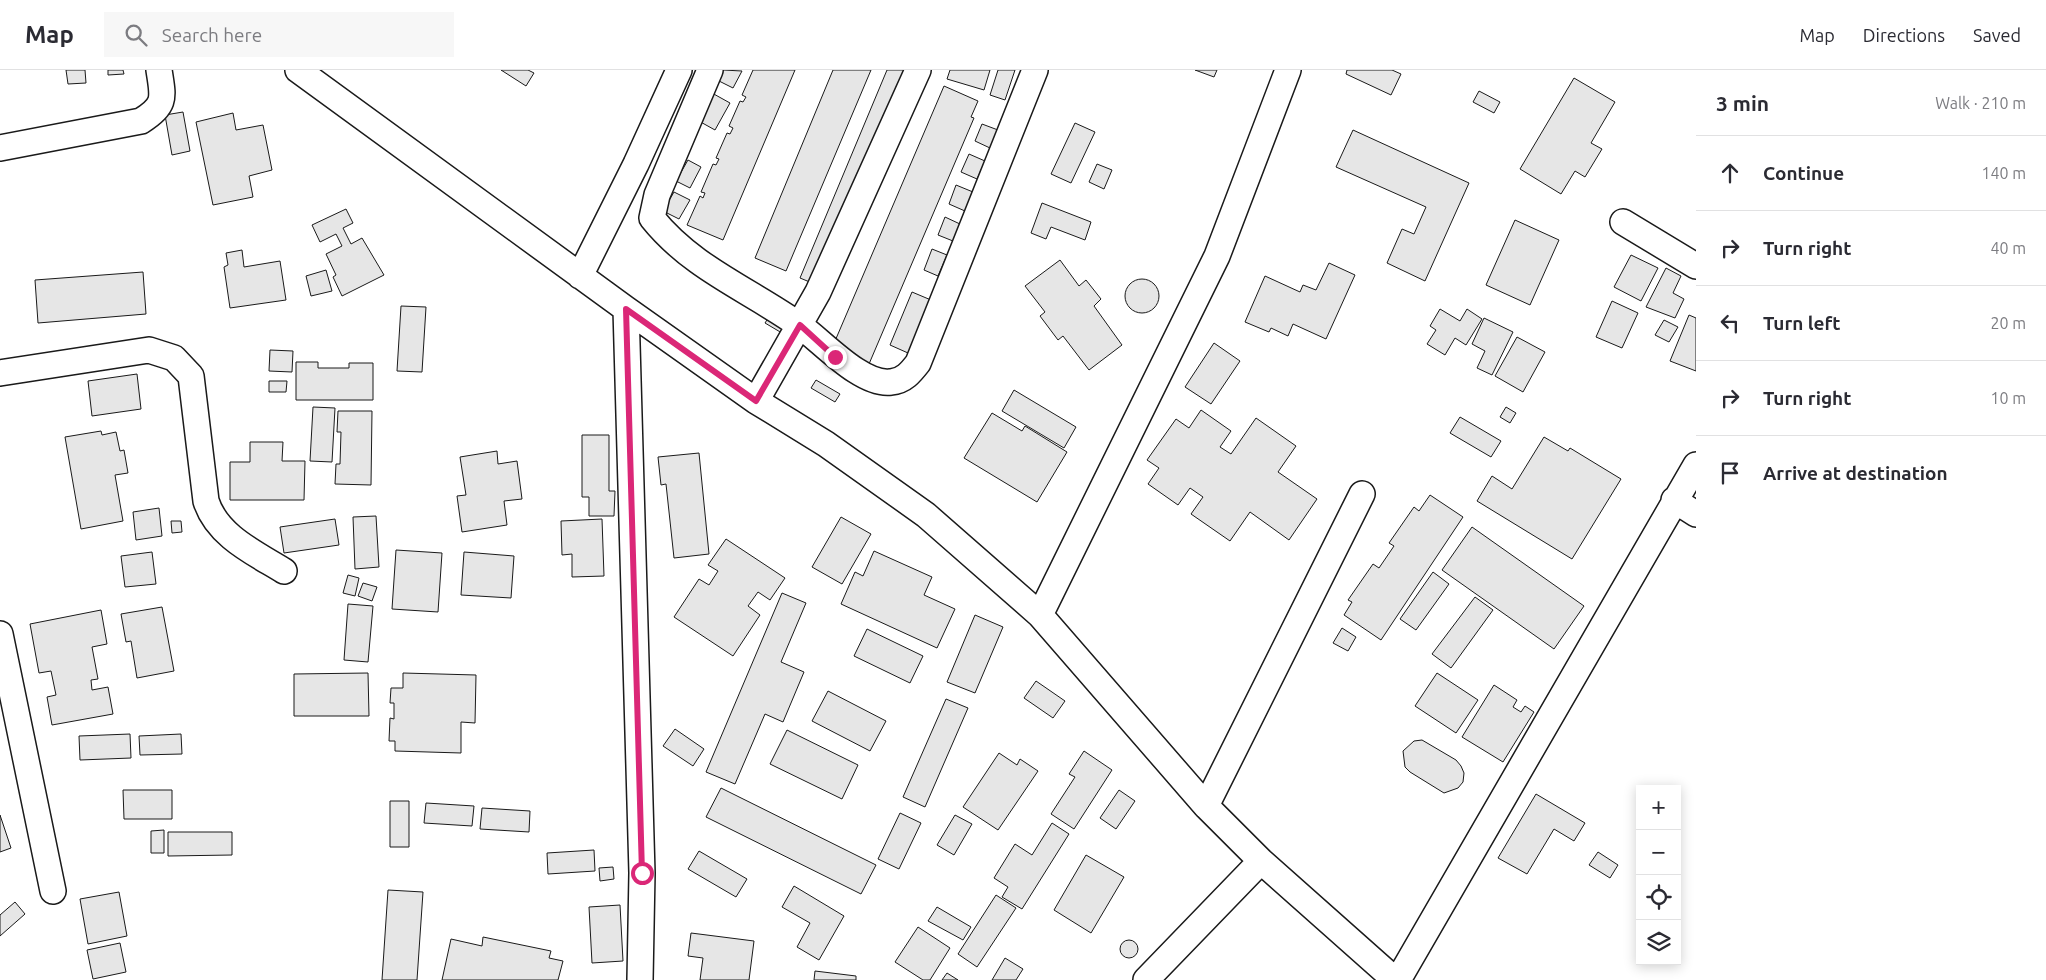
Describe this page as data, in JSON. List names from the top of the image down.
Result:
{
  "page": {
    "header": "Map",
    "search": "Search here",
    "nav": ["Map", "Directions", "Saved"],
    "heading": ["3 min", "Walk · 210 m"],
    "list": [
      ["Continue", "140 m"],
      ["Turn right", "40 m"],
      ["Turn left", "20 m"],
      ["Turn right", "10 m"],
      "Arrive at destination"
    ],
    "map_buttons": ["+", "−"]
  }
}
